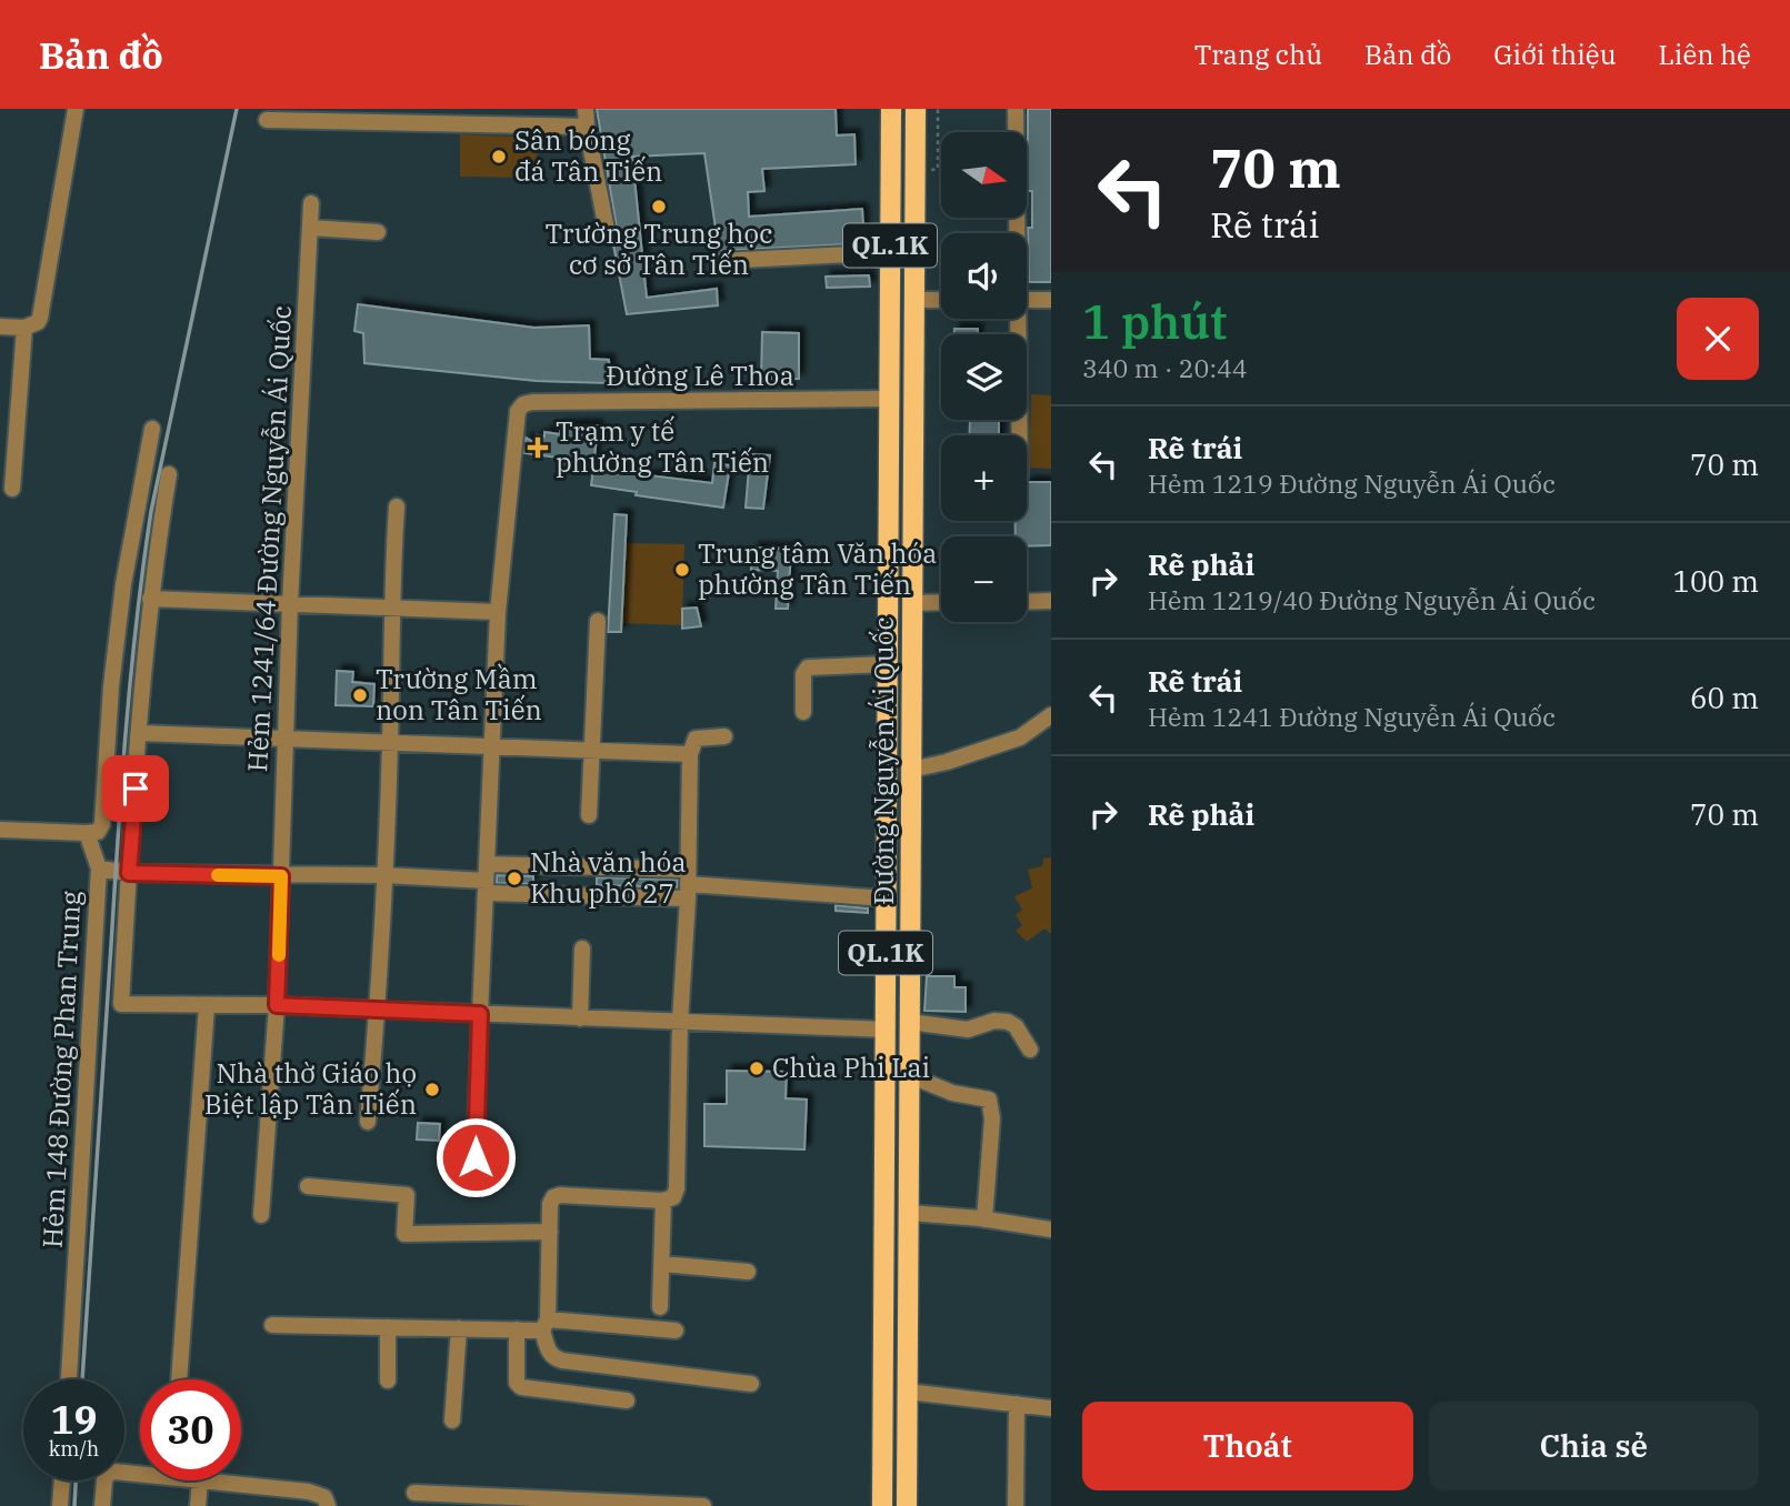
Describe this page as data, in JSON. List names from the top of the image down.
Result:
{
  "streets": {
    "main road": ["QL.1K", "Đường Nguyễn Ái Quốc"],
    "street": ["Đường Lê Thoa", "Hẻm 1241/64 Đường Nguyễn Ái Quốc", "Hẻm 148 Đường Phan Trung"]
  },
  "crossings": [
    ["Đường Lê Thoa", "Đường Nguyễn Ái Quốc"]
  ],
  "places": {
    "other": [
      "Sân bóng đá Tân Tiến",
      "Trường Trung học cơ sở Tân Tiến",
      "Trung tâm Văn hóa phường Tân Tiến",
      "Trường Mầm non Tân Tiến",
      "Nhà văn hóa Khu phố 27",
      "Chùa Phi Lai",
      "Nhà thờ Giáo họ Biệt lập Tân Tiến"
    ],
    "health": ["Trạm y tế phường Tân Tiến"]
  },
  "north": "right",
  "page": {
    "header": "Bản đồ",
    "nav": [
      "Trang chủ",
      "Bản đồ",
      "Giới thiệu",
      "Liên hệ"
    ],
    "turn": ["70 m", "Rẽ trái"],
    "map_buttons": ["+", "−"],
    "heading": ["1 phút", "340 m · 20:44"],
    "list": [
      {
        "name": "Rẽ trái",
        "note": "Hẻm 1219 Đường Nguyễn Ái Quốc",
        "value": "70 m"
      },
      {
        "name": "Rẽ phải",
        "note": "Hẻm 1219/40 Đường Nguyễn Ái Quốc",
        "value": "100 m"
      },
      {
        "name": "Rẽ trái",
        "note": "Hẻm 1241 Đường Nguyễn Ái Quốc",
        "value": "60 m"
      },
      {
        "name": "Rẽ phải",
        "value": "70 m"
      }
    ],
    "speed": "19 km/h",
    "limit": "30",
    "buttons": ["Thoát", "Chia sẻ"]
  }
}
